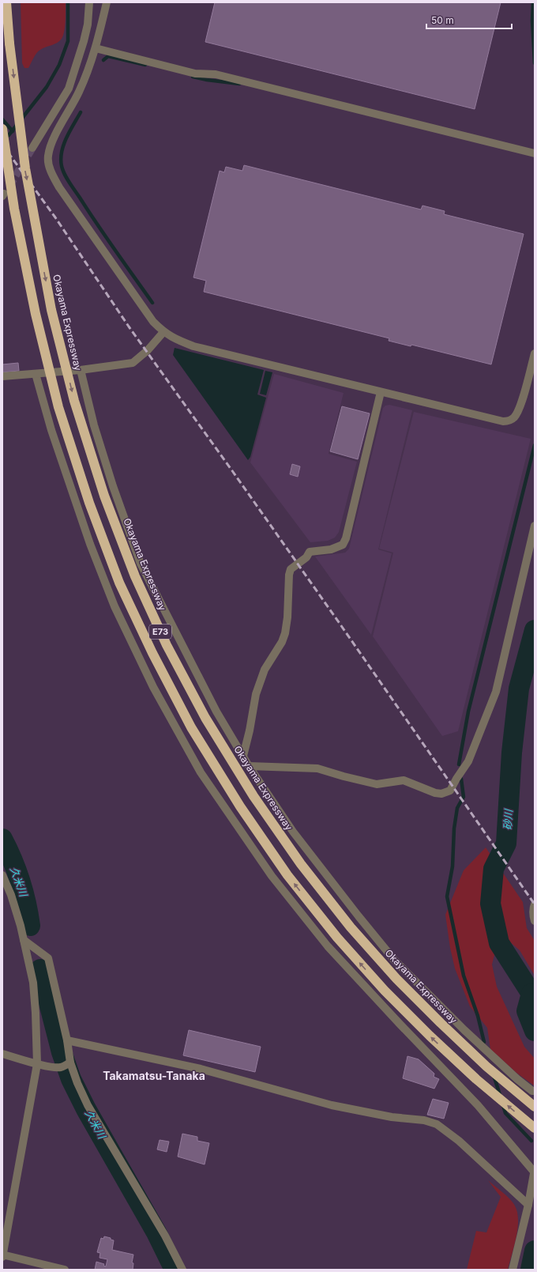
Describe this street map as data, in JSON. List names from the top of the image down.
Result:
{
  "streets": {
    "highway": ["Okayama Expressway", "E73"]
  },
  "districts": ["Takamatsu-Tanaka"],
  "water": ["砂川", "久米川"],
  "scale_bar": "50 m"
}
